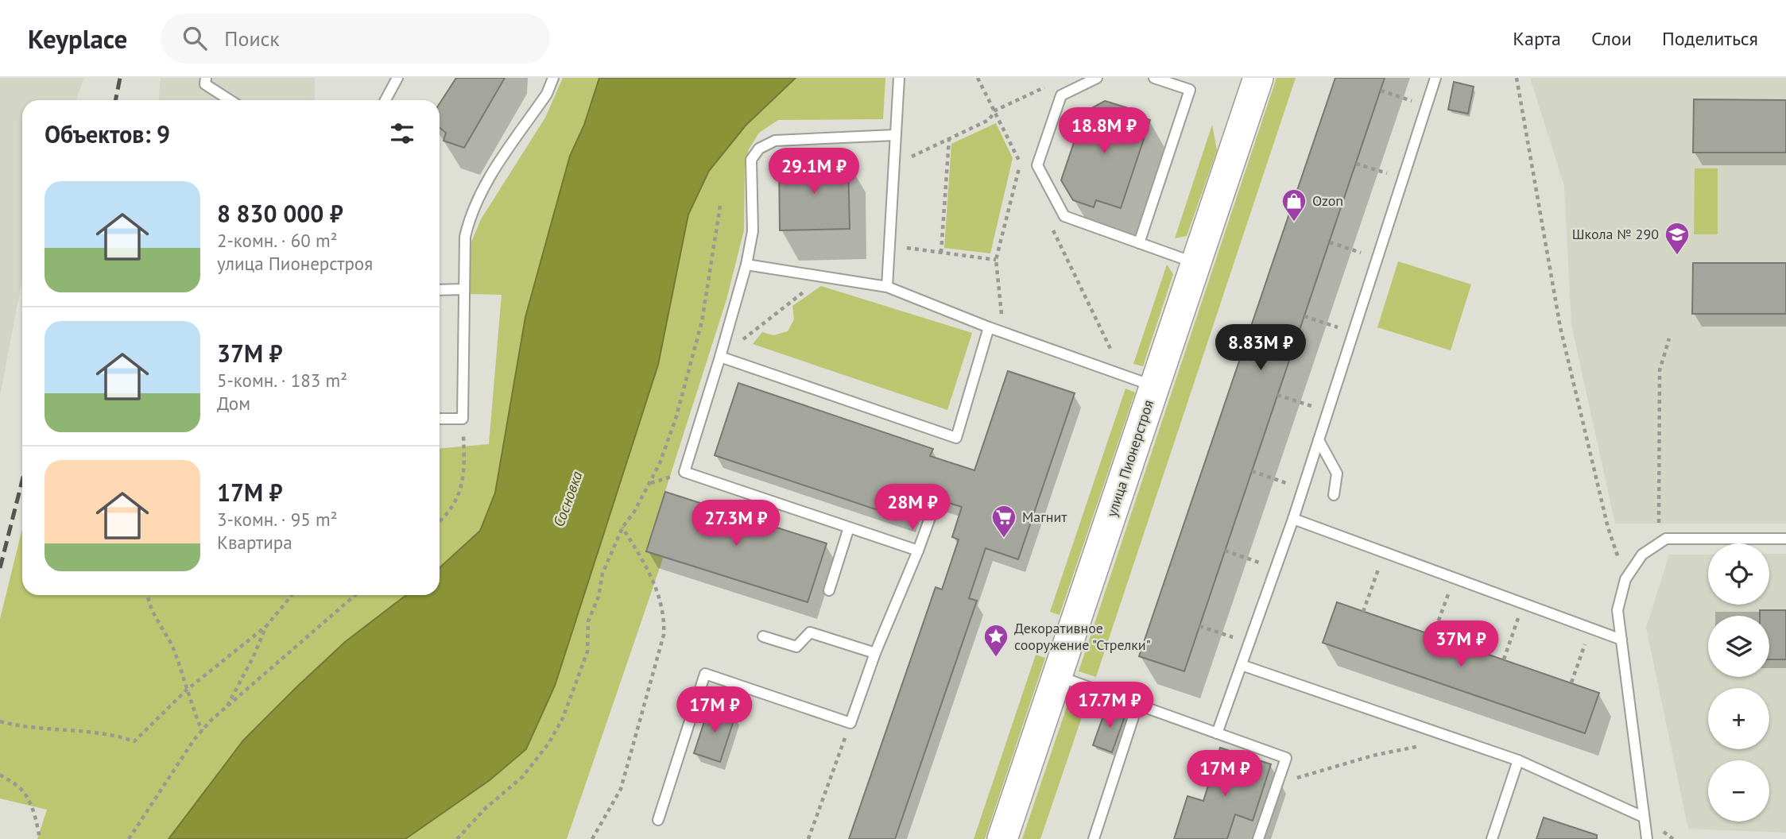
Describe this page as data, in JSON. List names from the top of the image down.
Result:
{
  "streets": {
    "street": ["улица Пионерстроя"]
  },
  "water": ["Сосновка"],
  "places": {
    "shop": ["Ozon"],
    "school or university": ["Школа № 290"],
    "supermarket": ["Магнит"],
    "place": ["Декоративное сооружение \"Стрелки\""]
  },
  "page": {
    "header": "Keyplace",
    "search": "Поиск",
    "nav": ["Карта", "Слои", "Поделиться"],
    "heading": "Объектов: 9",
    "price": [
      "18.8M ₽",
      "29.1M ₽",
      "8.83M ₽",
      "28M ₽",
      "27.3M ₽",
      "37M ₽",
      "17.7M ₽",
      "17M ₽",
      "17M ₽"
    ],
    "list": [
      {
        "name": "8 830 000 ₽",
        "note": "2-комн. · 60 m² · улица Пионерстроя"
      },
      {
        "name": "37M ₽",
        "note": "5-комн. · 183 m² · Дом"
      },
      {
        "name": "17M ₽",
        "note": "3-комн. · 95 m² · Квартира"
      }
    ],
    "map_buttons": ["+", "−"]
  }
}
